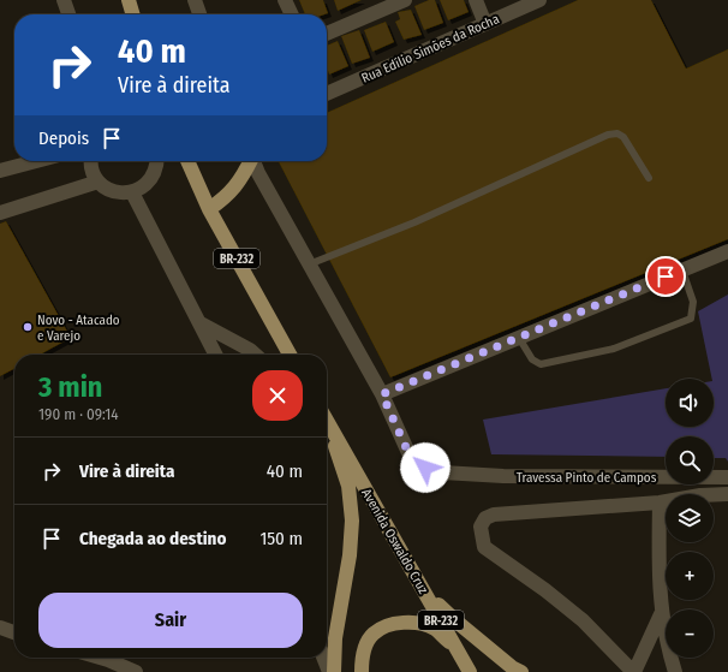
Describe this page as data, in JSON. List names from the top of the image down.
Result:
{
  "streets": {
    "highway": ["BR-232", "Avenida Oswaldo Cruz"],
    "street": ["Rua Edílio Simões da Rocha", "Travessa Pinto de Campos"]
  },
  "places": ["Novo - Atacado e Varejo"],
  "page": {
    "turn": ["40 m", "Vire à direita"],
    "then": "Depois",
    "heading": ["3 min", "190 m · 09:14"],
    "map_buttons": ["+", "−"],
    "list": [
      {
        "name": "Vire à direita",
        "value": "40 m"
      },
      {
        "name": "Chegada ao destino",
        "value": "150 m"
      }
    ],
    "buttons": "Sair"
  }
}
